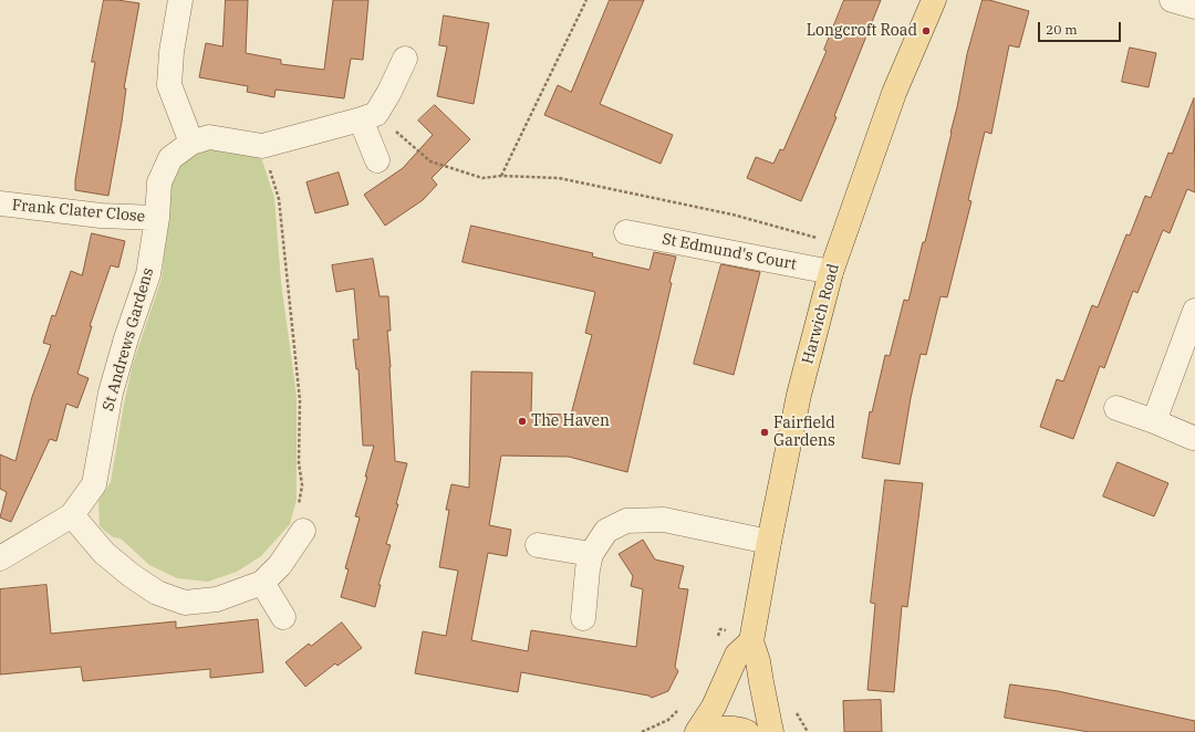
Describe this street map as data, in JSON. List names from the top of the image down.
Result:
{
  "streets": {
    "main road": ["Harwich Road"],
    "street": ["Frank Clater Close", "St Edmund's Court", "St Andrews Gardens"]
  },
  "crossings": [
    ["Frank Clater Close", "St Andrews Gardens"],
    ["St Edmund's Court", "Harwich Road"]
  ],
  "places": ["Longcroft Road", "The Haven", "Fairfield Gardens"],
  "scale_bar": "20 m"
}
